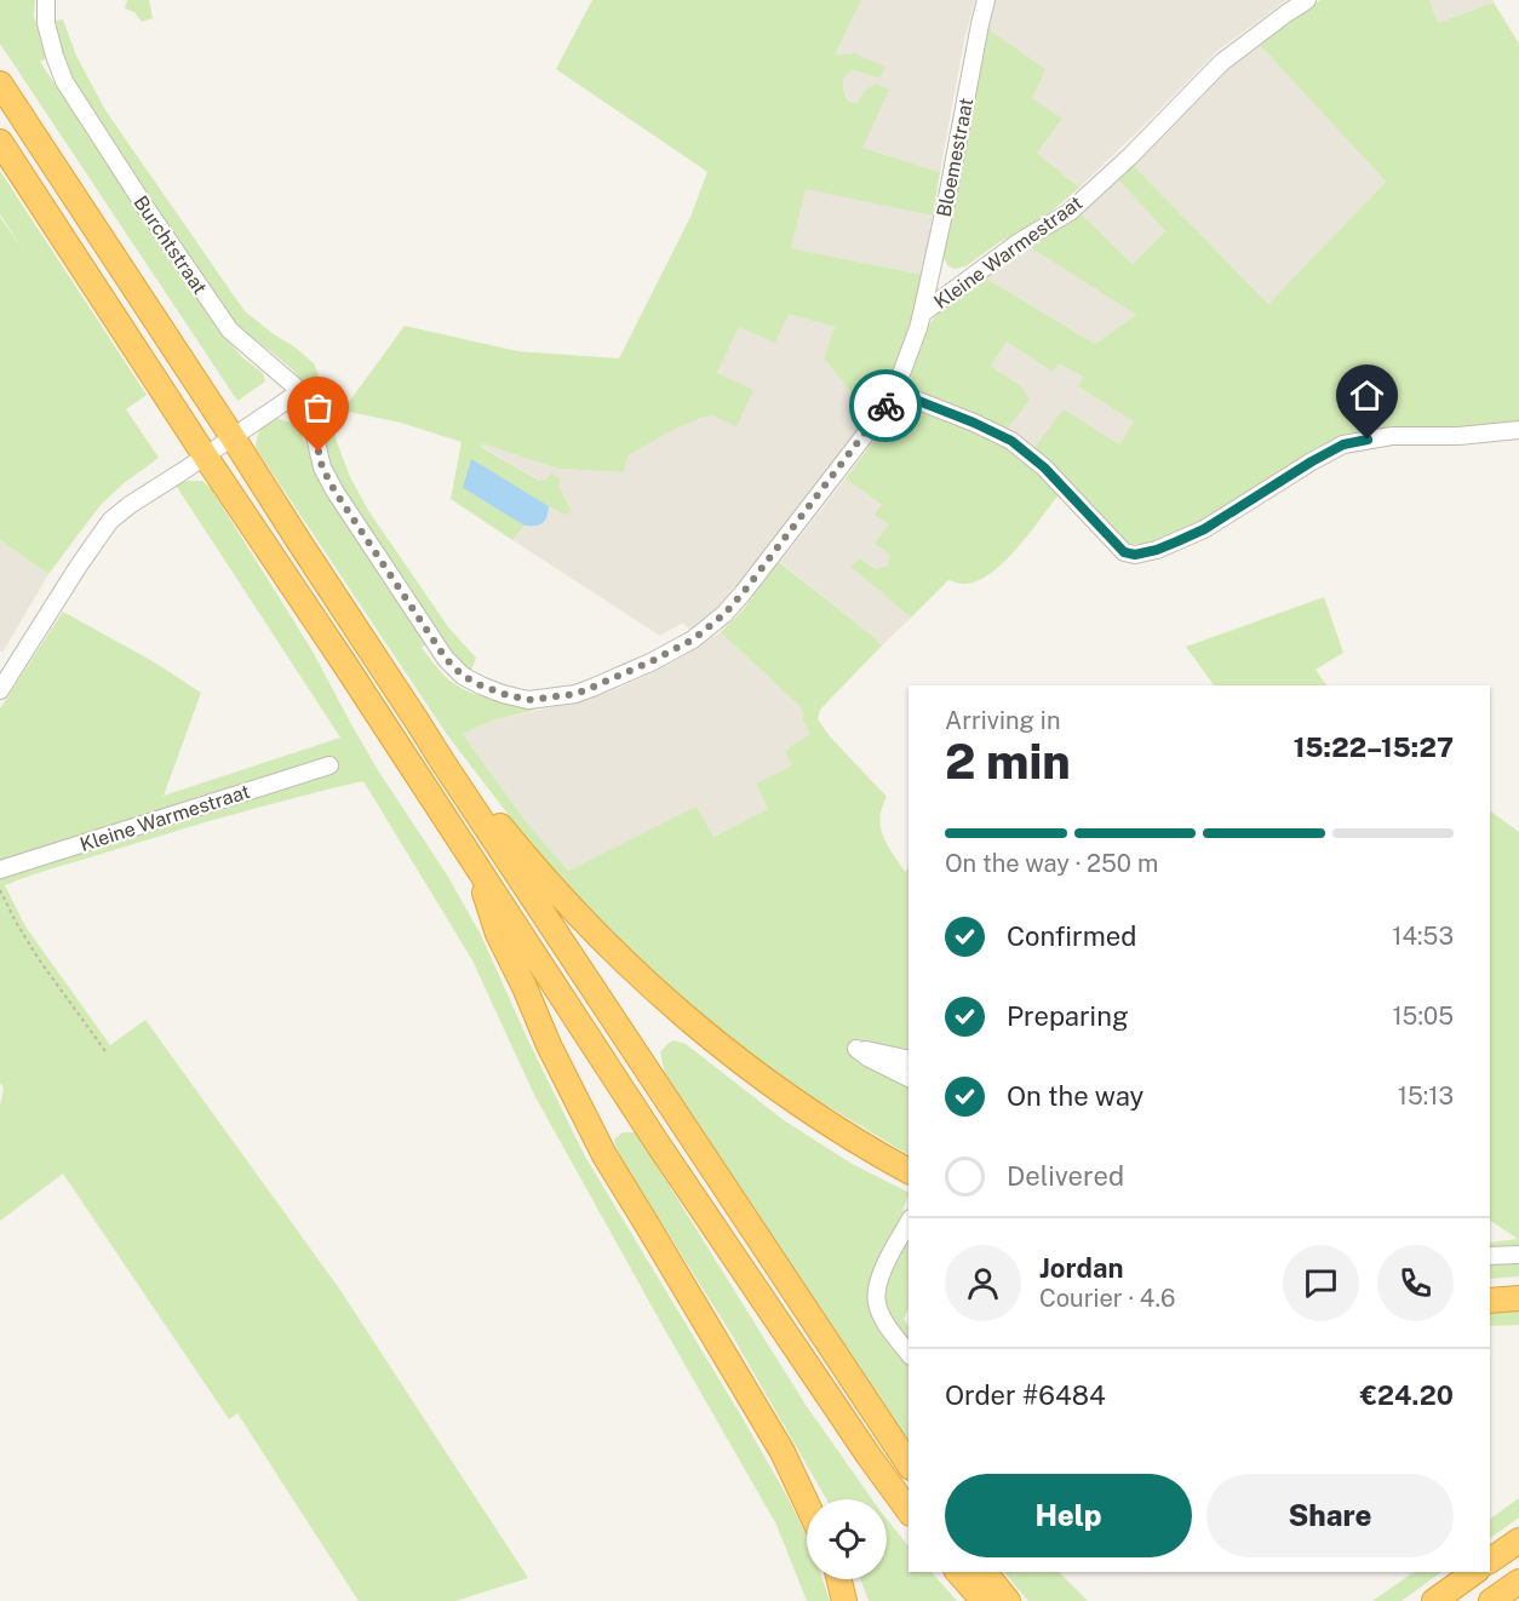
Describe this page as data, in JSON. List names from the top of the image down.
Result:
{
  "streets": {
    "street": ["Bloemestraat", "Burchtstraat", "Kleine Warmestraat"]
  },
  "crossings": [
    ["Bloemestraat", "Kleine Warmestraat"],
    ["Burchtstraat", "Kleine Warmestraat"]
  ],
  "page": {
    "heading": ["2 min", "Arriving in", "15:22–15:27"],
    "panel": [
      "Jordan",
      "Courier · 4.6",
      "Order #6484",
      "€24.20"
    ],
    "bar": "On the way · 250 m",
    "list": [
      ["Confirmed", "14:53"],
      ["Preparing", "15:05"],
      ["On the way", "15:13"],
      "Delivered"
    ],
    "buttons": ["Help", "Share"]
  }
}
